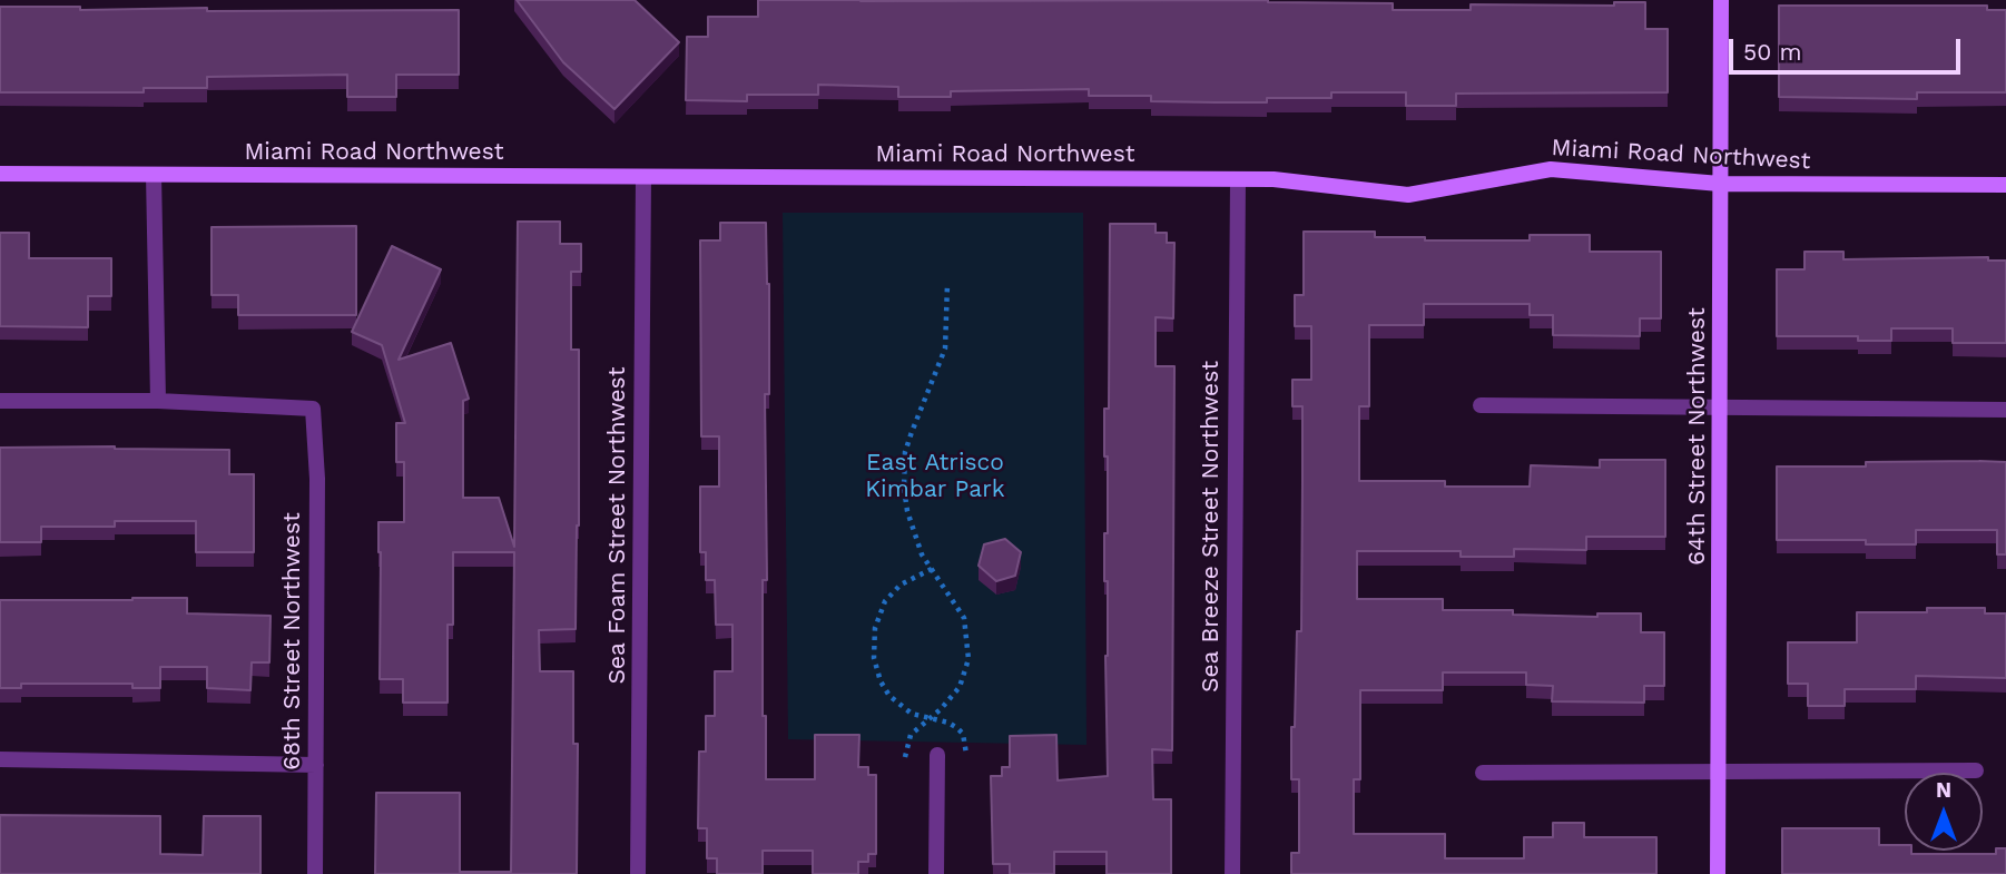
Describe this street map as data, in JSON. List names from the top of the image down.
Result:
{
  "streets": {
    "street": [
      "Miami Road Northwest",
      "64th Street Northwest",
      "Sea Foam Street Northwest",
      "Sea Breeze Street Northwest",
      "68th Street Northwest"
    ]
  },
  "crossings": [
    ["Miami Road Northwest", "64th Street Northwest"],
    ["Miami Road Northwest", "Sea Foam Street Northwest"],
    ["Miami Road Northwest", "Sea Breeze Street Northwest"]
  ],
  "parks": ["East Atrisco Kimbar Park"],
  "scale_bar": "50 m",
  "north": "top"
}
